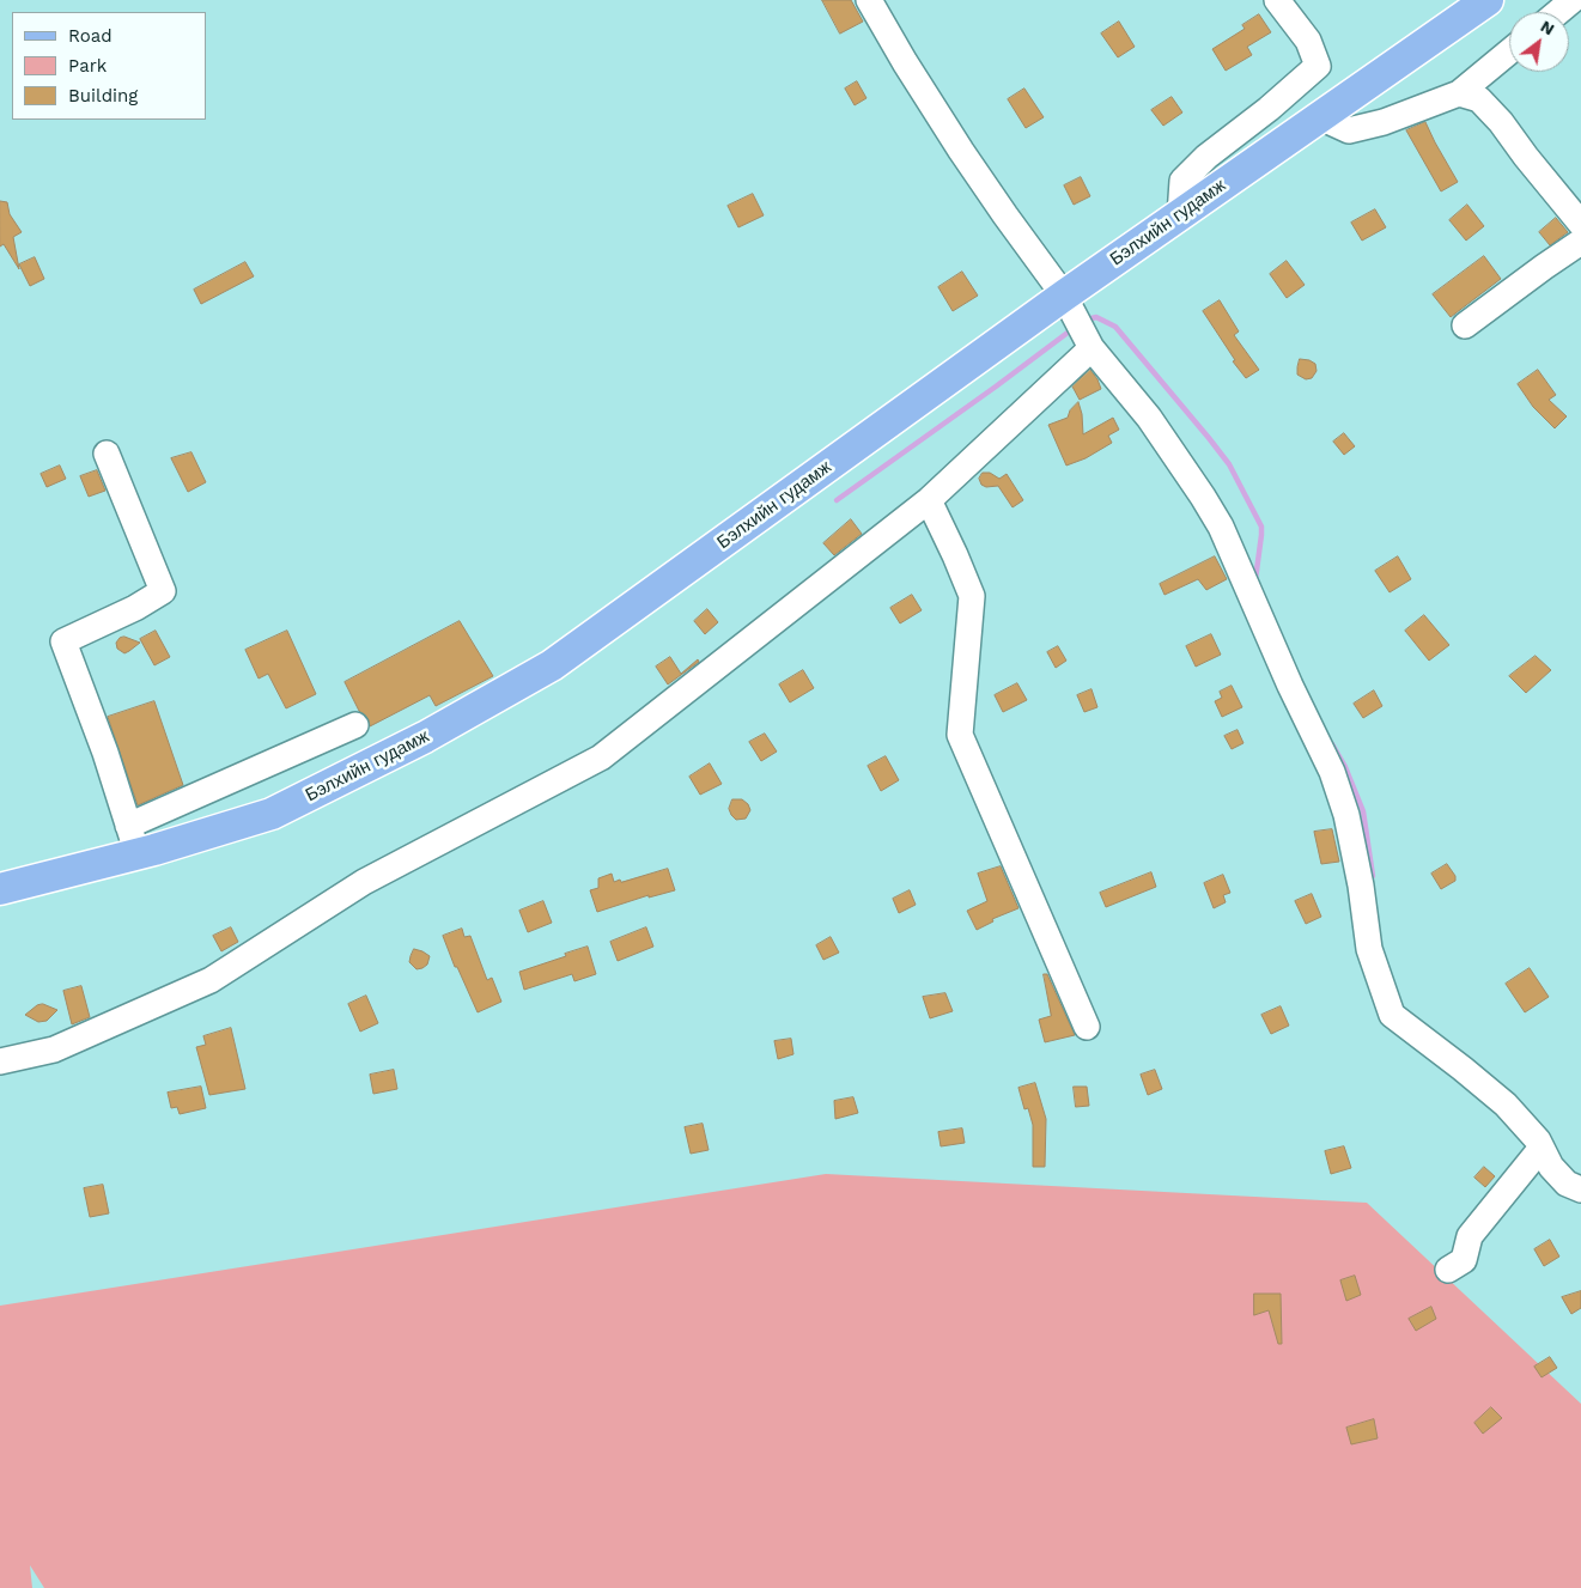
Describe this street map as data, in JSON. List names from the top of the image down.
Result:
{
  "streets": {
    "main road": ["Бэлхийн гудамж"]
  },
  "legend": ["Road", "Park", "Building"],
  "north": "top right"
}
